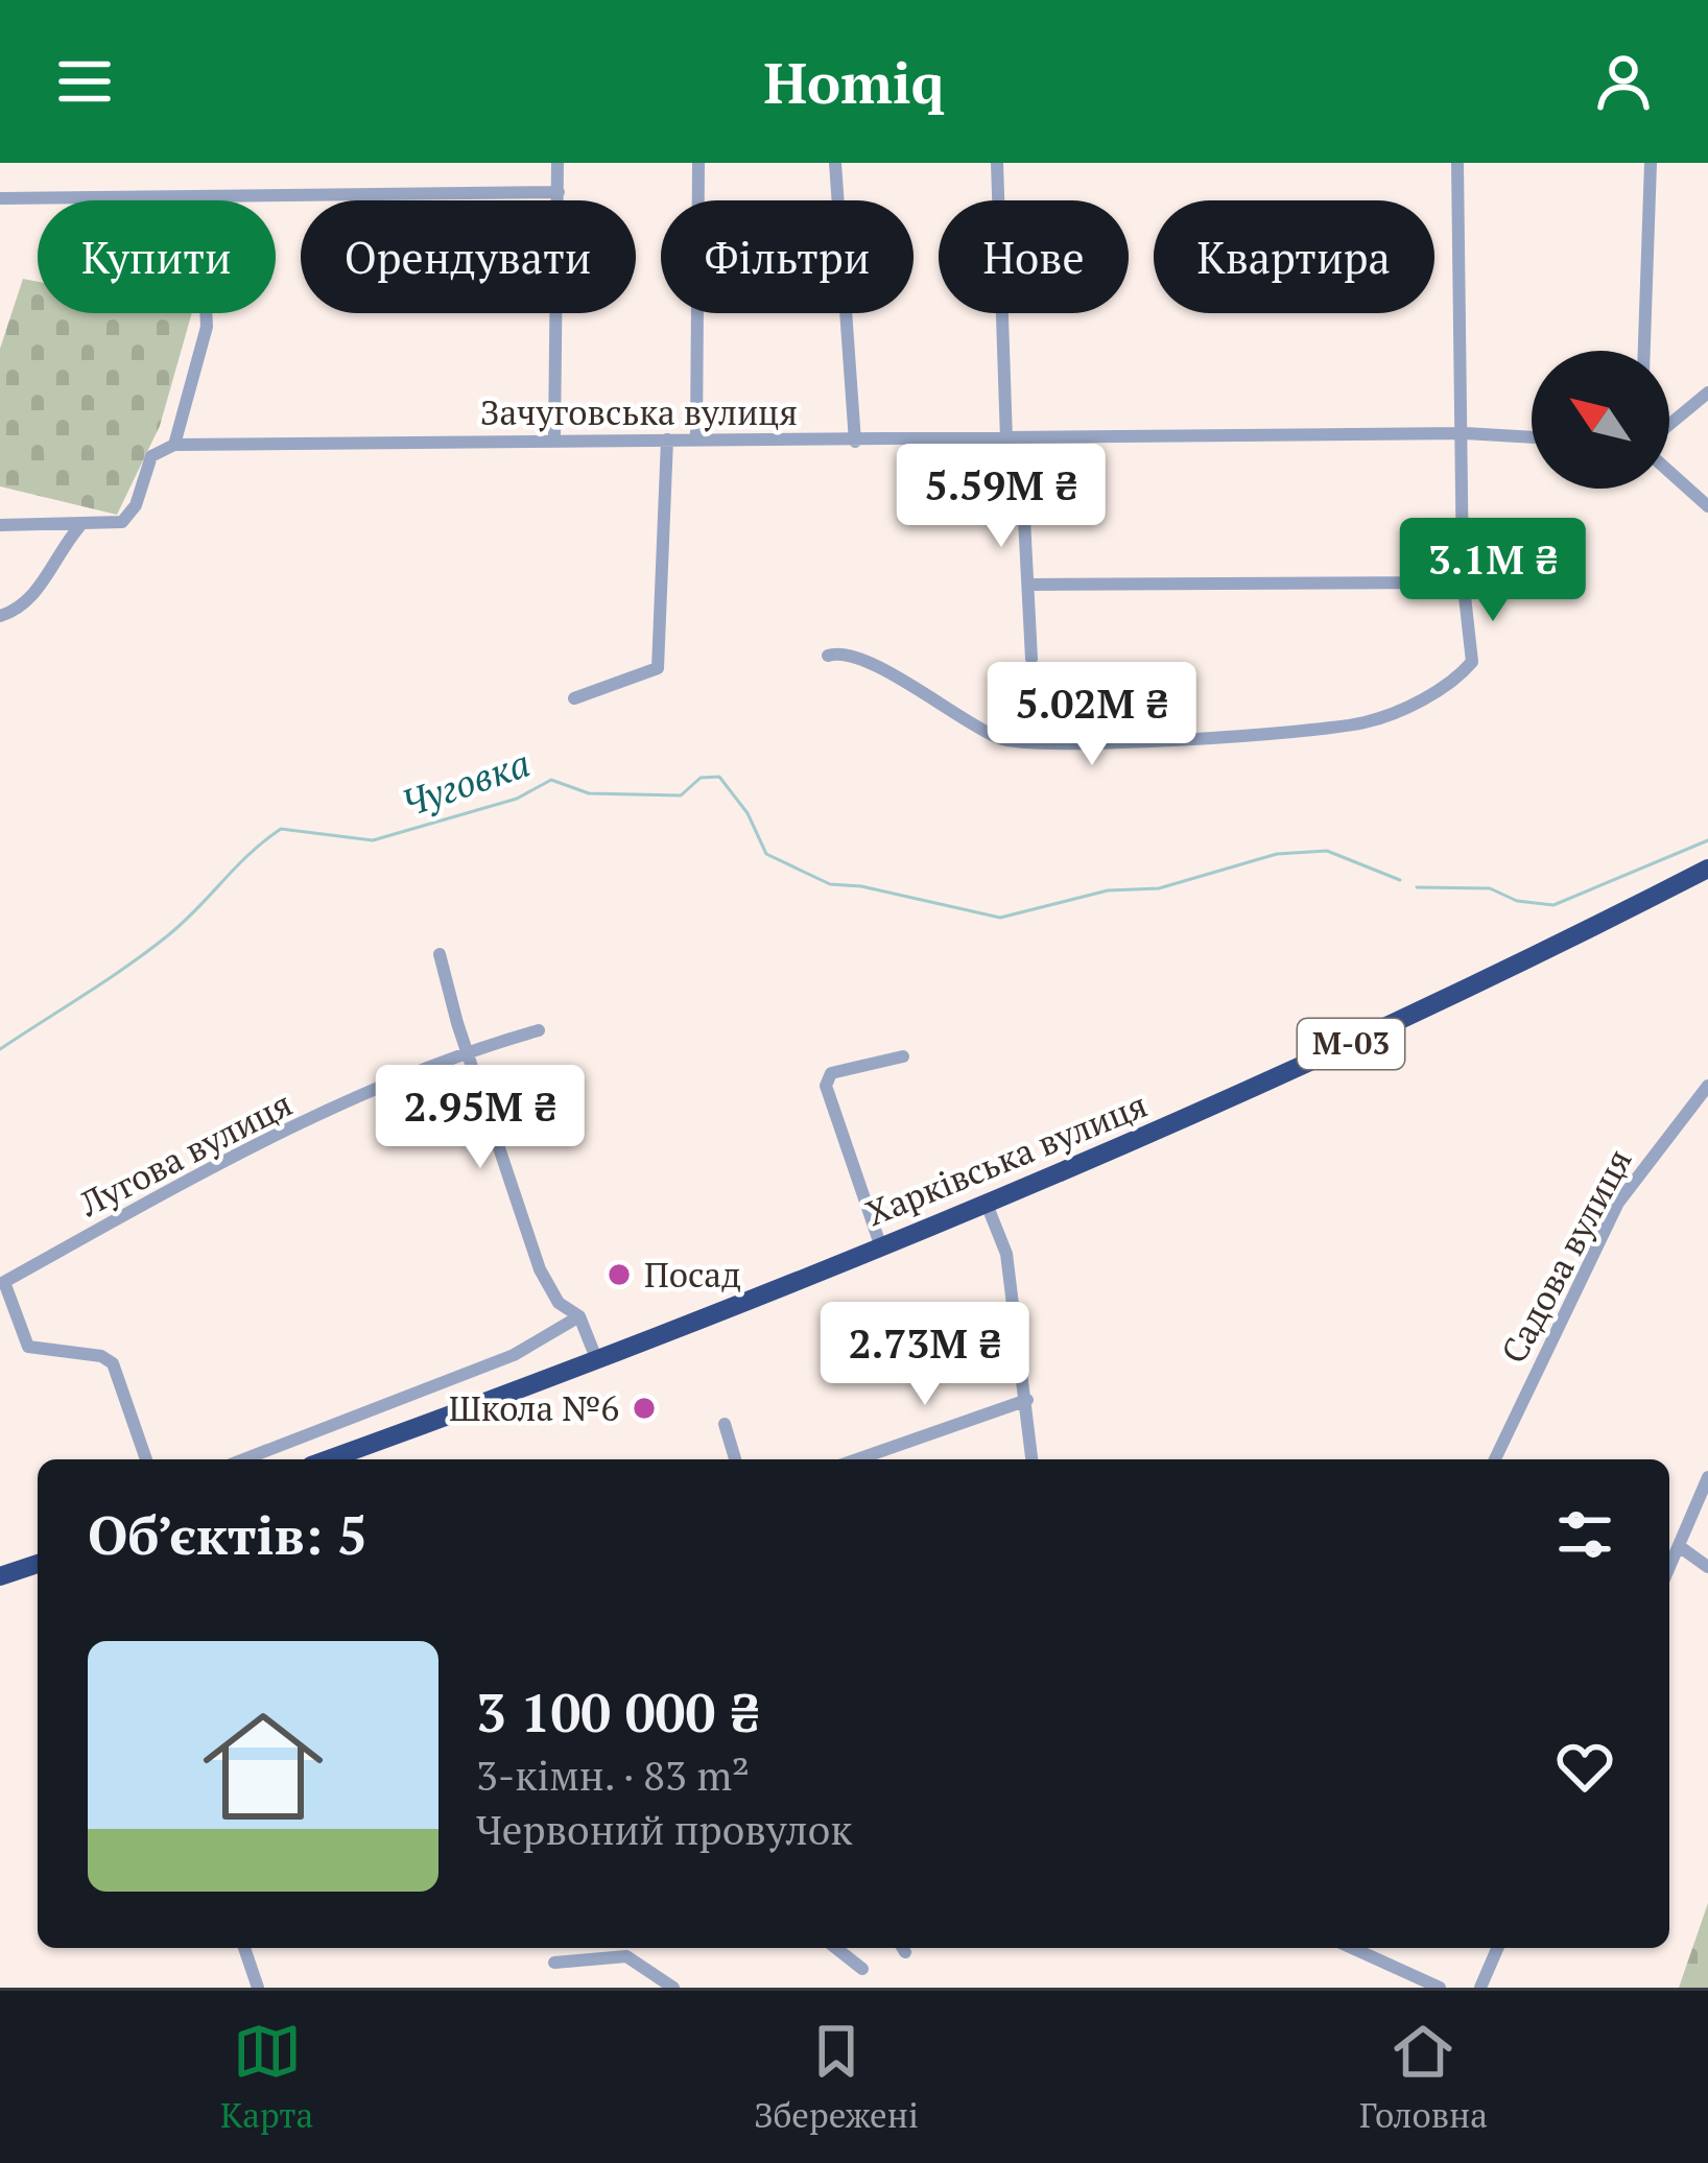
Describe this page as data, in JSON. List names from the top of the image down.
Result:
{
  "streets": {
    "highway": ["М-03", "Харківська вулиця"],
    "street": ["Зачуговська вулиця", "Лугова вулиця", "Садова вулиця"]
  },
  "water": ["Чуговка"],
  "places": ["Посад", "Школа №6"],
  "north": "top left",
  "page": {
    "header": "Homiq",
    "chip": [
      "Купити",
      "Орендувати",
      "Фільтри",
      "Нове",
      "Квартира"
    ],
    "price": [
      "5.59M ₴",
      "3.1M ₴",
      "5.02M ₴",
      "2.95M ₴",
      "2.73M ₴"
    ],
    "heading": "Об’єктів: 5",
    "list": [
      {
        "name": "3 100 000 ₴",
        "note": "3-кімн. · 83 m² · Червоний провулок"
      }
    ],
    "tabs": ["Карта", "Збережені", "Головна"]
  }
}
